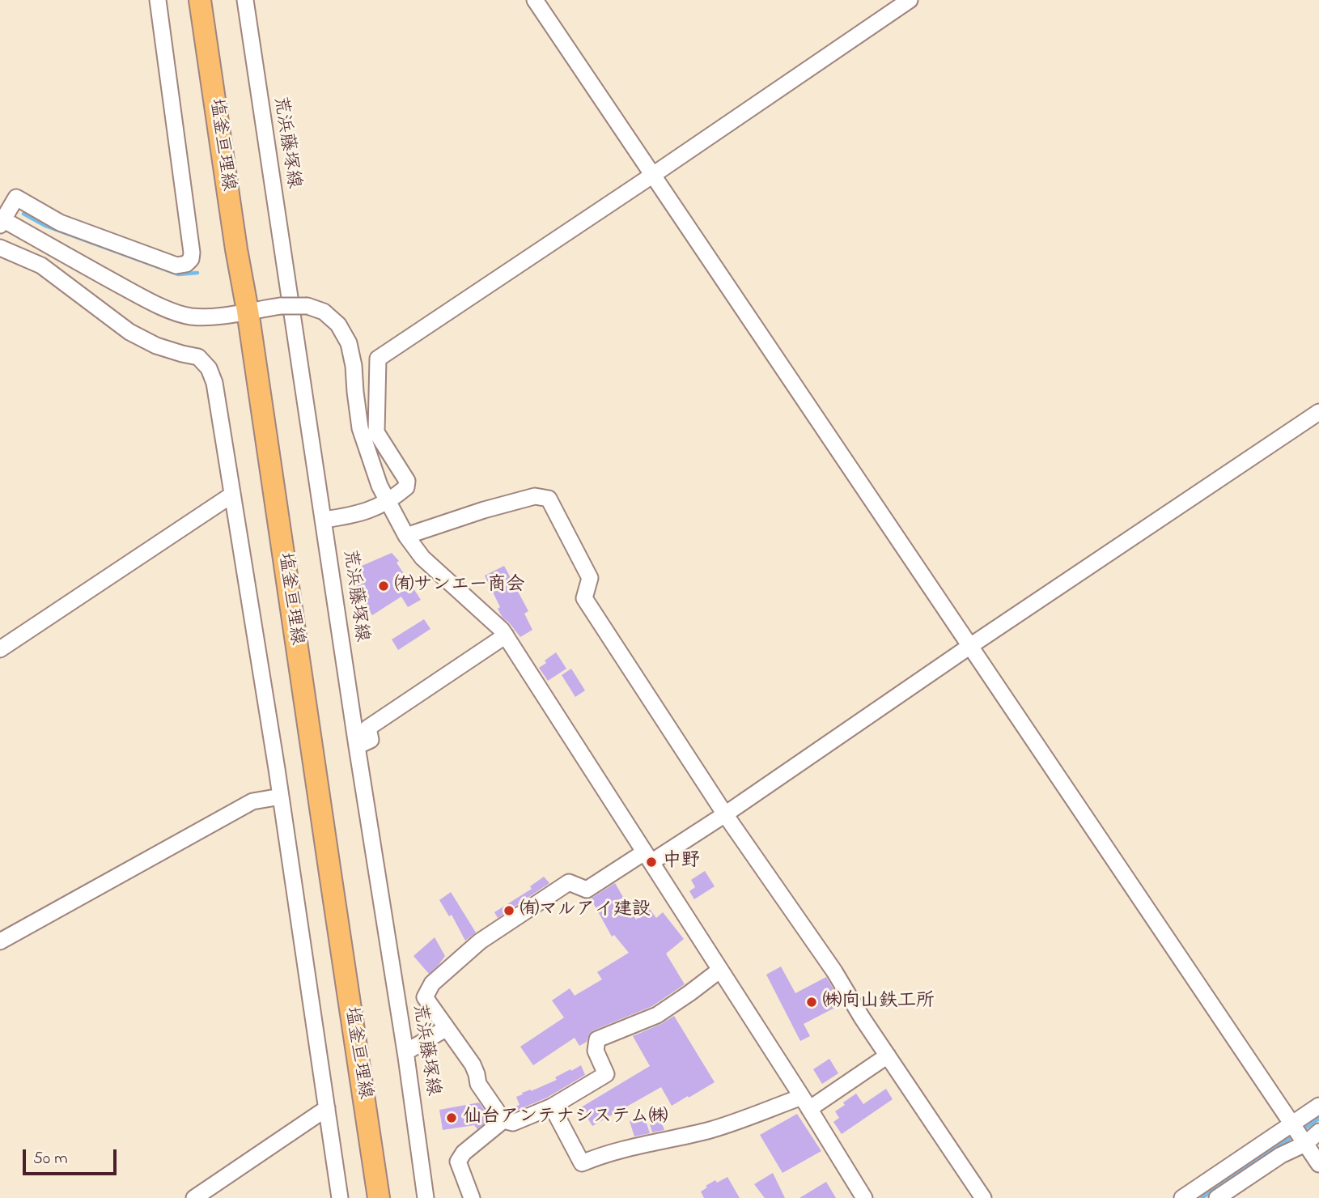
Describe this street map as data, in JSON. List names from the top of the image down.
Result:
{
  "streets": {
    "main road": ["塩釜亘理線"],
    "street": ["荒浜藤塚線"]
  },
  "places": [
    "㈲サンエー商会",
    "中野",
    "㈲マルアイ建設",
    "㈱向山鉄工所",
    "仙台アンテナシステム㈱"
  ],
  "scale_bar": "50 m"
}
